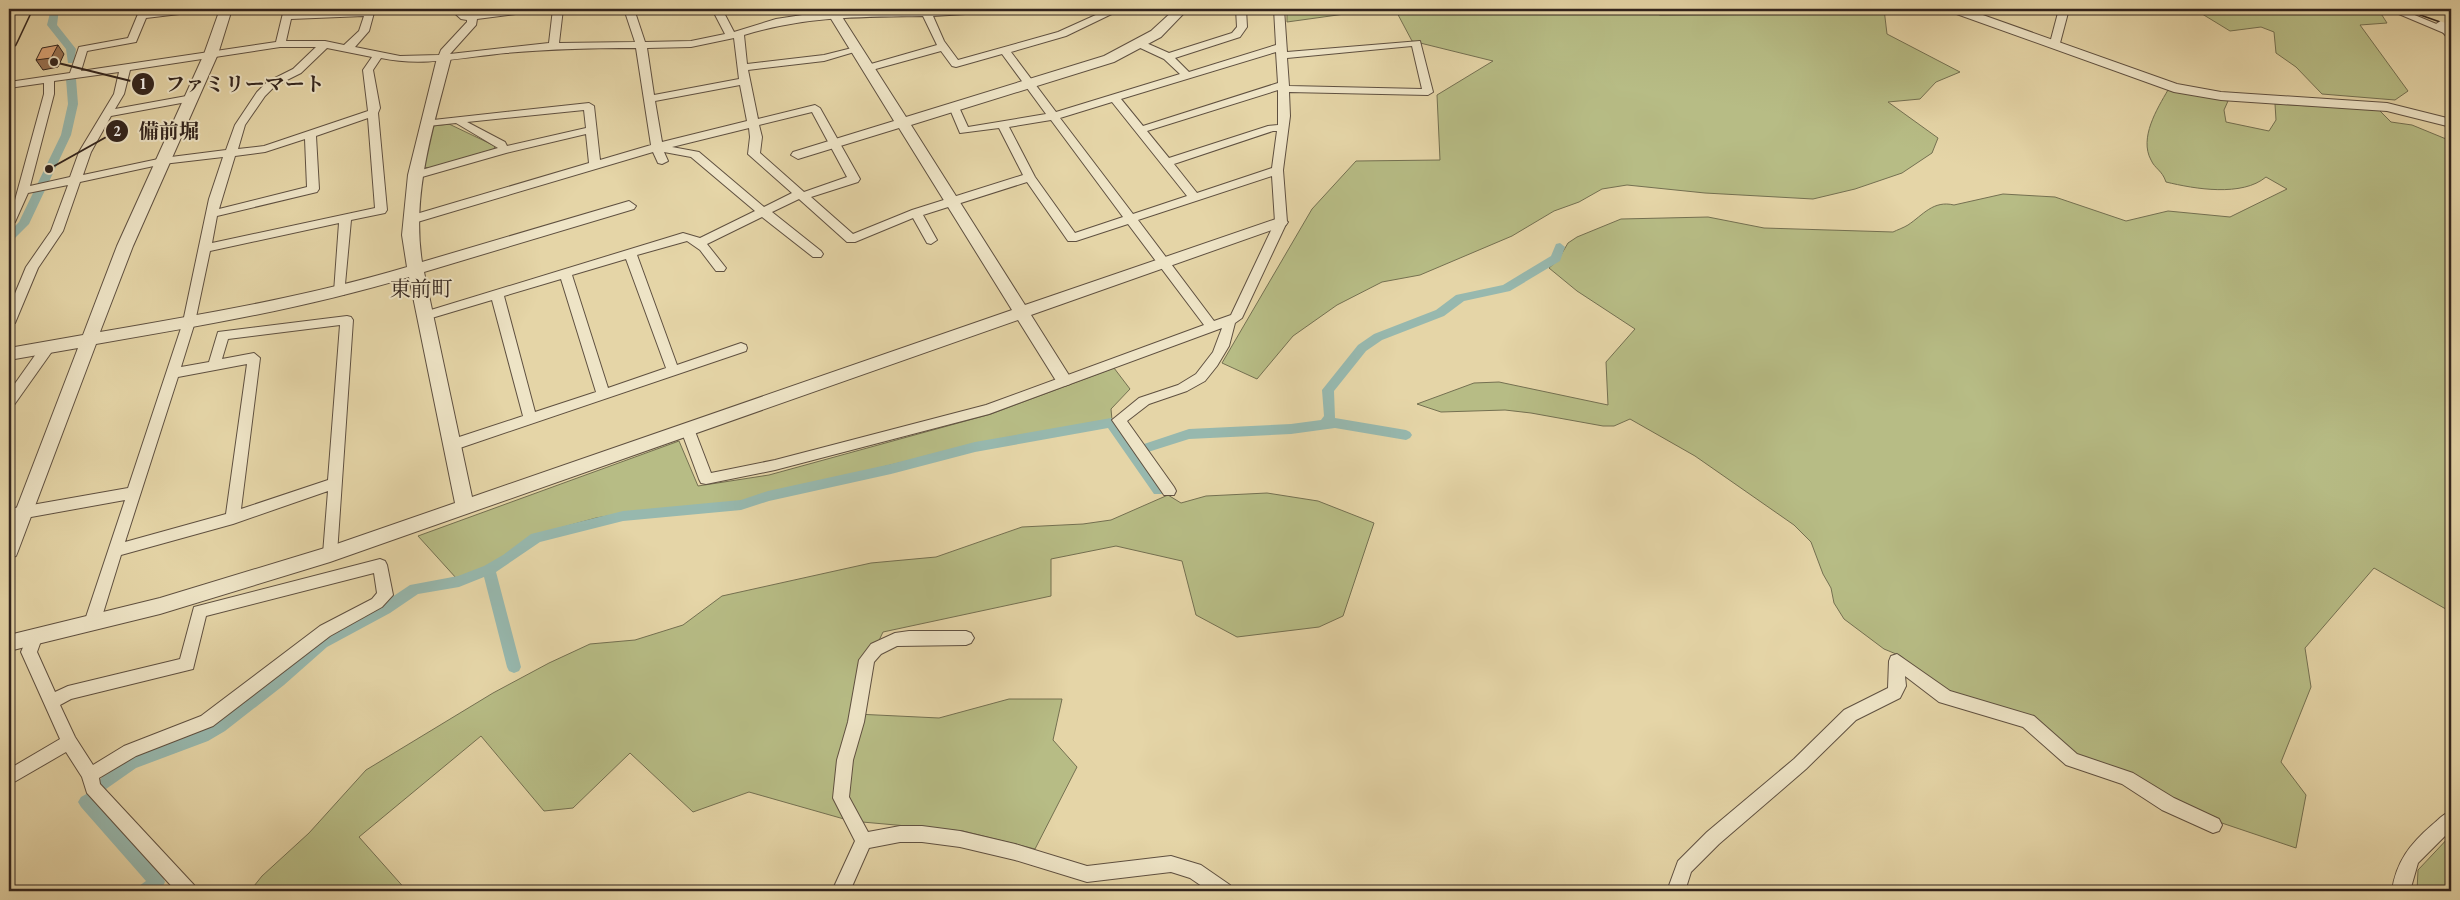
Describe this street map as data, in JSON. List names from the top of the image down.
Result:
{
  "districts": ["東前町"],
  "places": ["ファミリーマート", "備前堀"]
}
